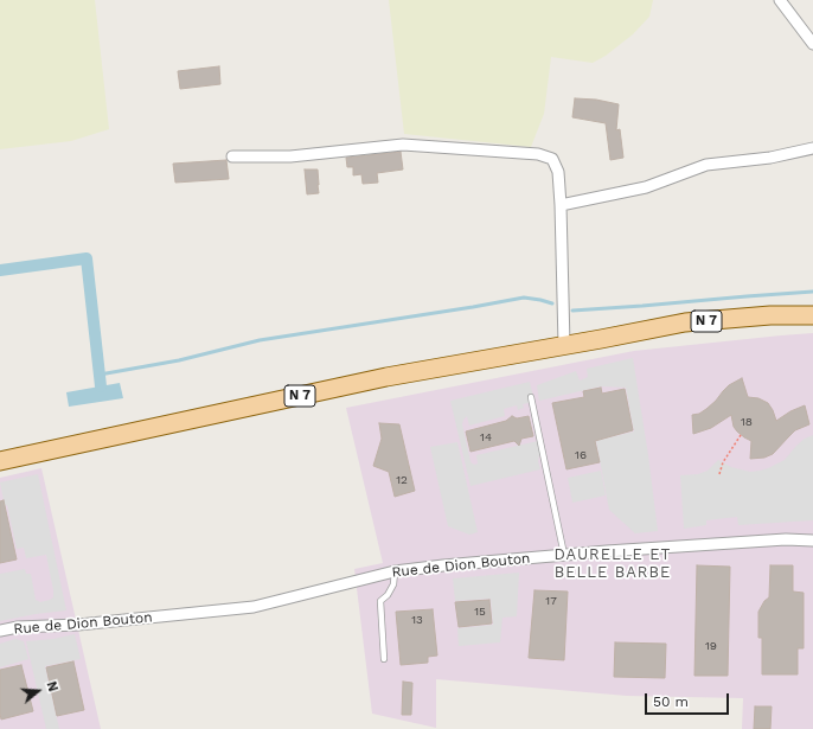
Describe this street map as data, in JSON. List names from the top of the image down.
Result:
{
  "streets": {
    "main road": ["N 7"],
    "street": ["Rue de Dion Bouton"]
  },
  "districts": ["DAURELLE ET BELLE BARBE"],
  "house_numbers": [
    "18",
    "14",
    "16",
    "12",
    "17",
    "15",
    "13",
    "19"
  ],
  "scale_bar": "50 m",
  "north": "right"
}
